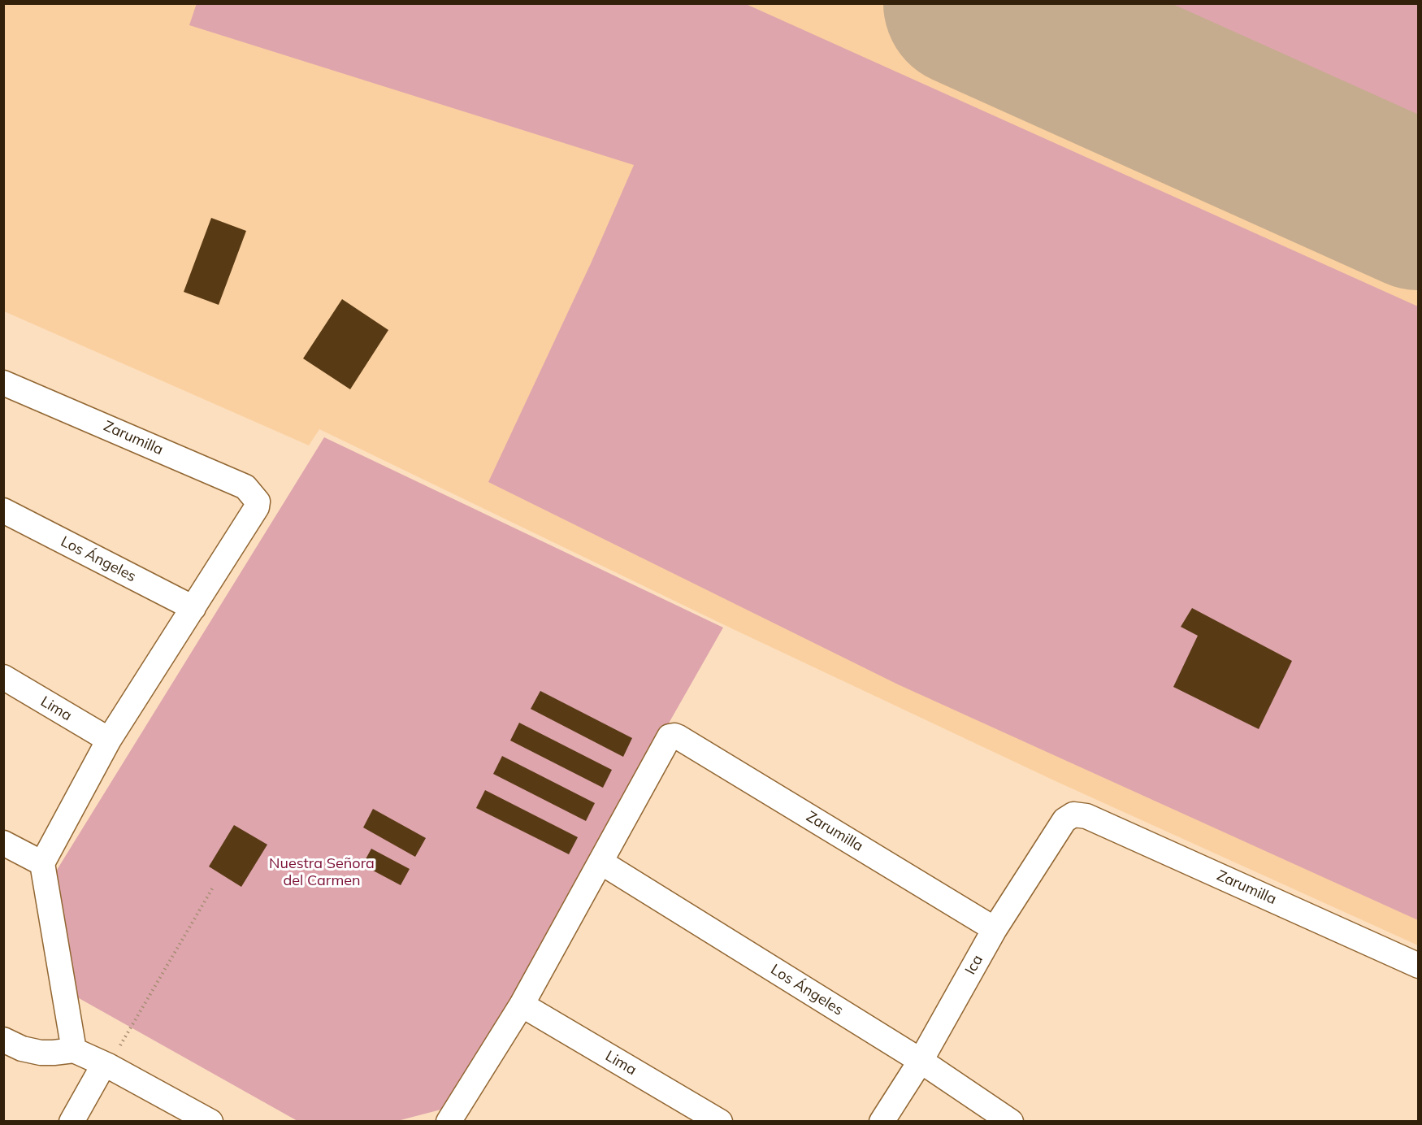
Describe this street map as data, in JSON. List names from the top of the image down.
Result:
{
  "streets": {
    "street": [
      "Zarumilla",
      "Los Ángeles",
      "Lima",
      "Ica"
    ]
  },
  "crossings": [
    ["Zarumilla", "Los Ángeles"],
    ["Zarumilla", "Ica"],
    ["Los Ángeles", "Ica"]
  ],
  "parks": ["Nuestra Señora del Carmen"]
}
